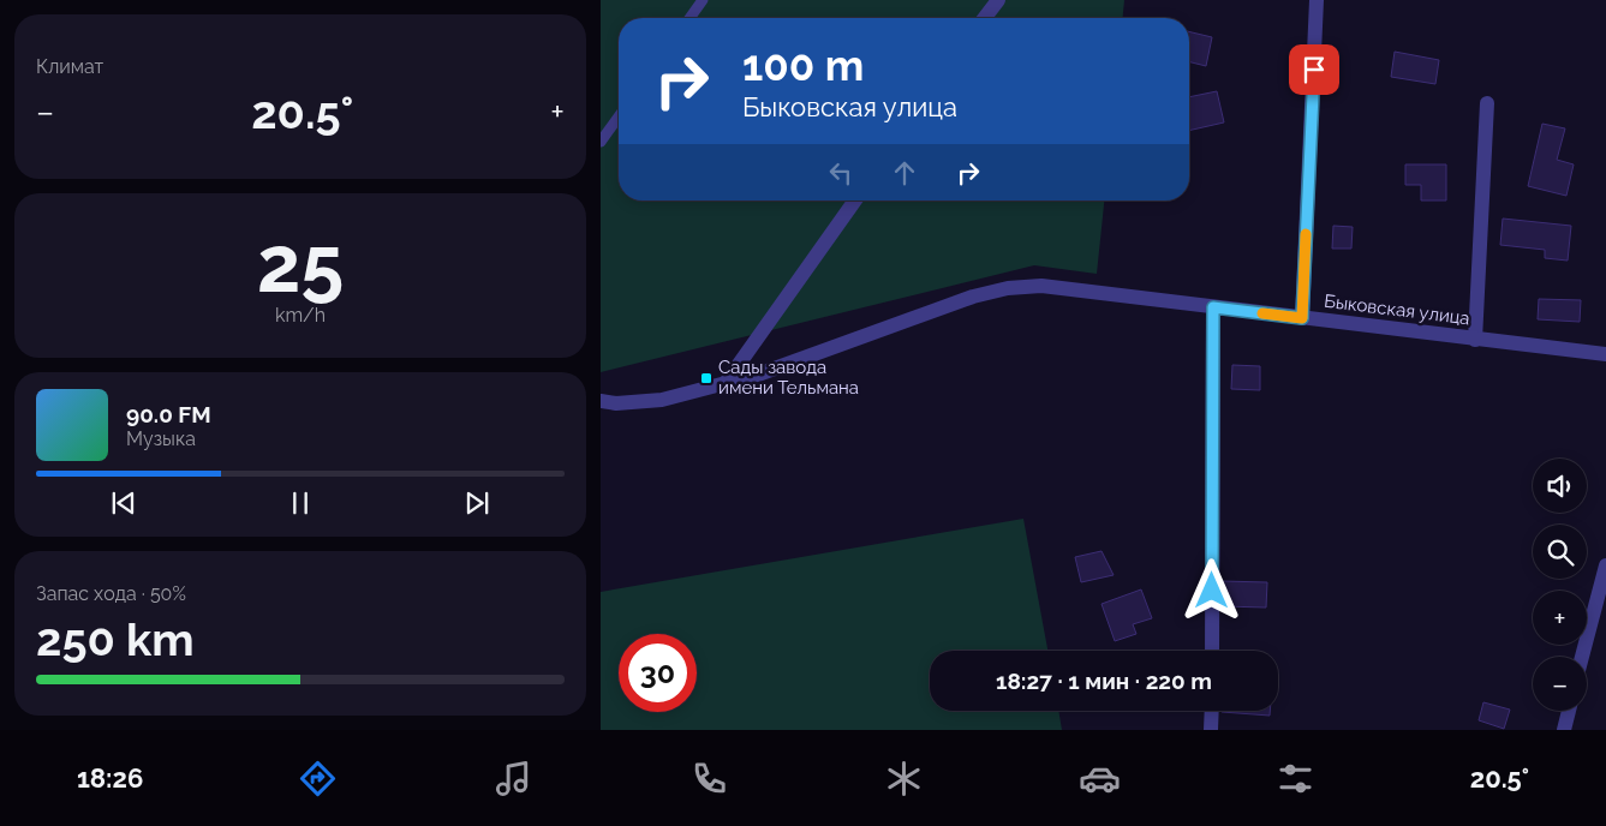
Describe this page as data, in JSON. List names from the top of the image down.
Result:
{
  "streets": {
    "street": ["Быковская улица"]
  },
  "places": {
    "transit": ["Сады завода имени Тельмана"]
  },
  "page": {
    "tile": [
      "Климат",
      ["25", "km/h"],
      ["Запас хода · 50%", "250 km"]
    ],
    "turn": ["100 m", "Быковская улица"],
    "heat": ["−", "20.5°", "+"],
    "song": ["90.0 FM", "Музыка"],
    "map_buttons": ["+", "−"],
    "limit": "30",
    "trip": "18:27 · 1 мин · 220 m",
    "tabs": ["18:26", "20.5°"]
  }
}
